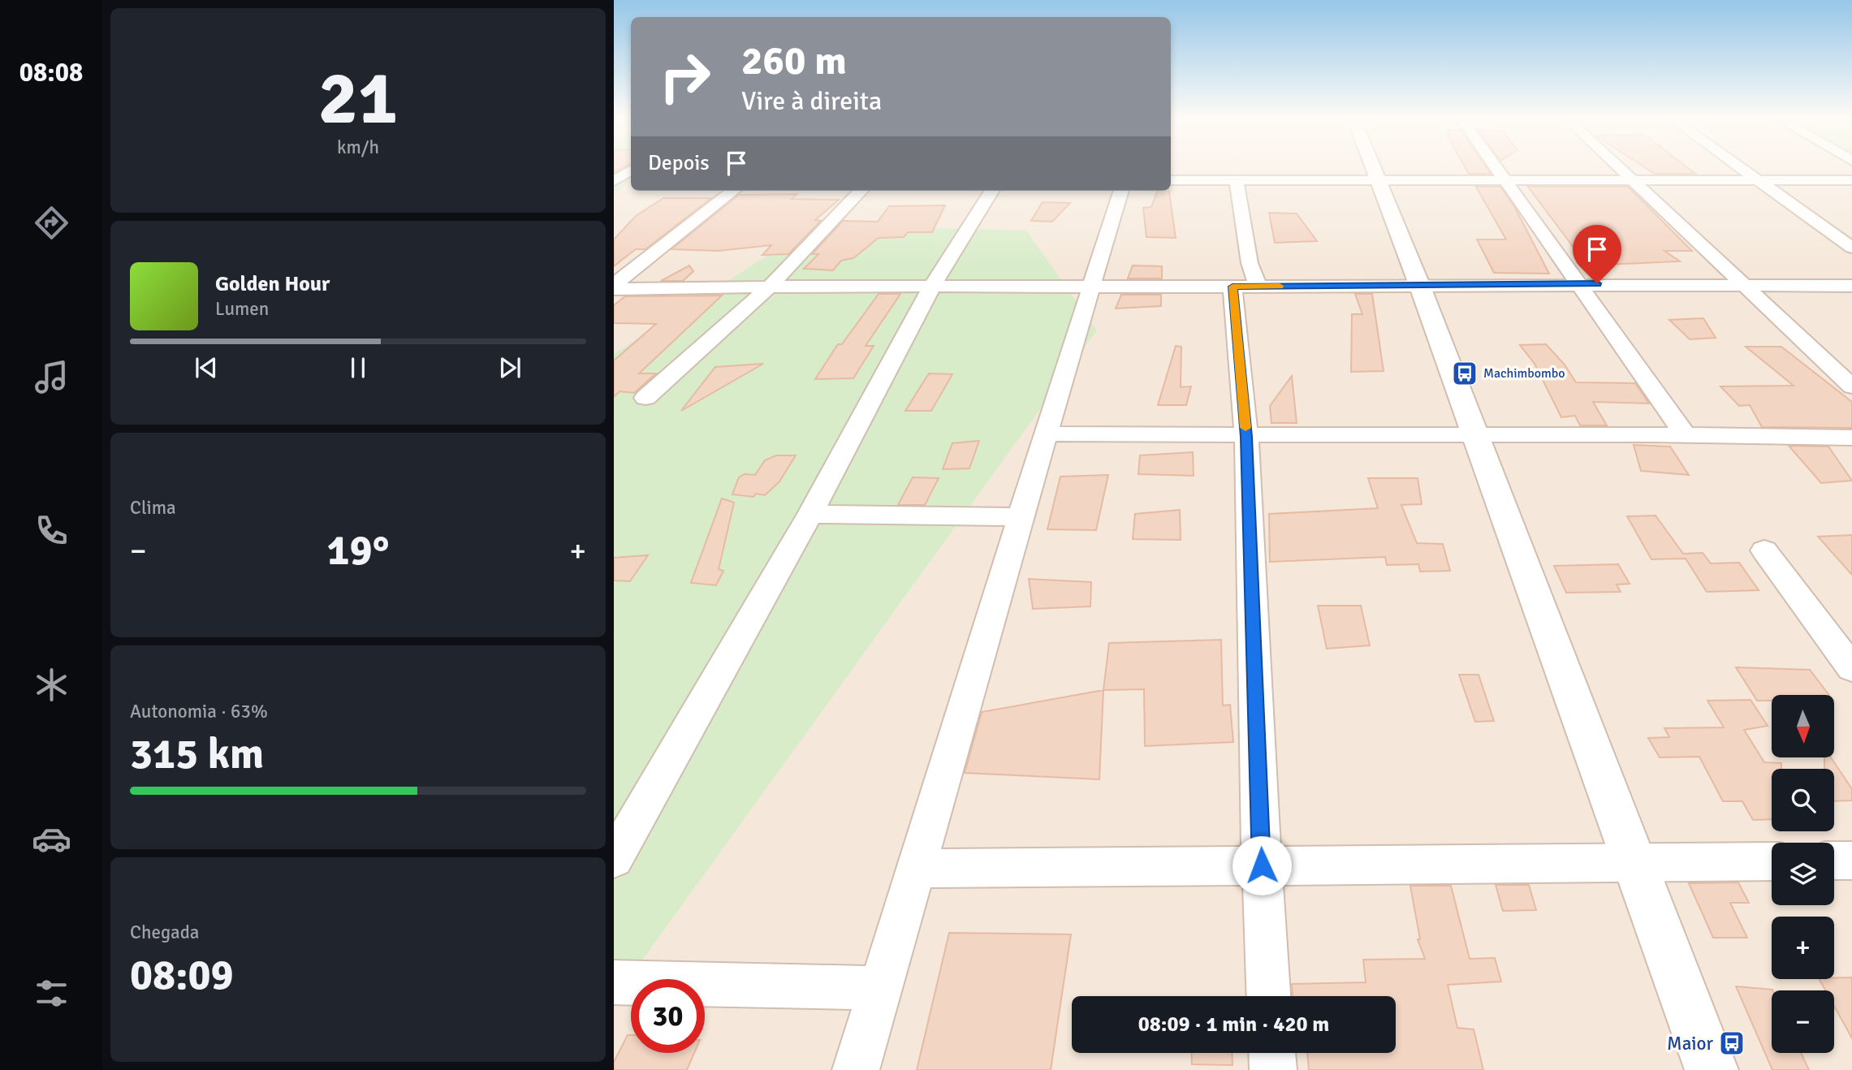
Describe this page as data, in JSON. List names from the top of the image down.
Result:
{
  "places": {
    "bus stop": ["Machimbombo", "Maior"]
  },
  "north": "bottom",
  "page": {
    "tabs": "08:08",
    "tile": [
      ["21", "km/h"],
      "Clima",
      ["Autonomia · 63%", "315 km"],
      ["Chegada", "08:09"]
    ],
    "turn": ["260 m", "Vire à direita"],
    "then": "Depois",
    "song": ["Golden Hour", "Lumen"],
    "heat": ["−", "19°", "+"],
    "map_buttons": ["+", "−"],
    "limit": "30",
    "trip": "08:09 · 1 min · 420 m"
  }
}
